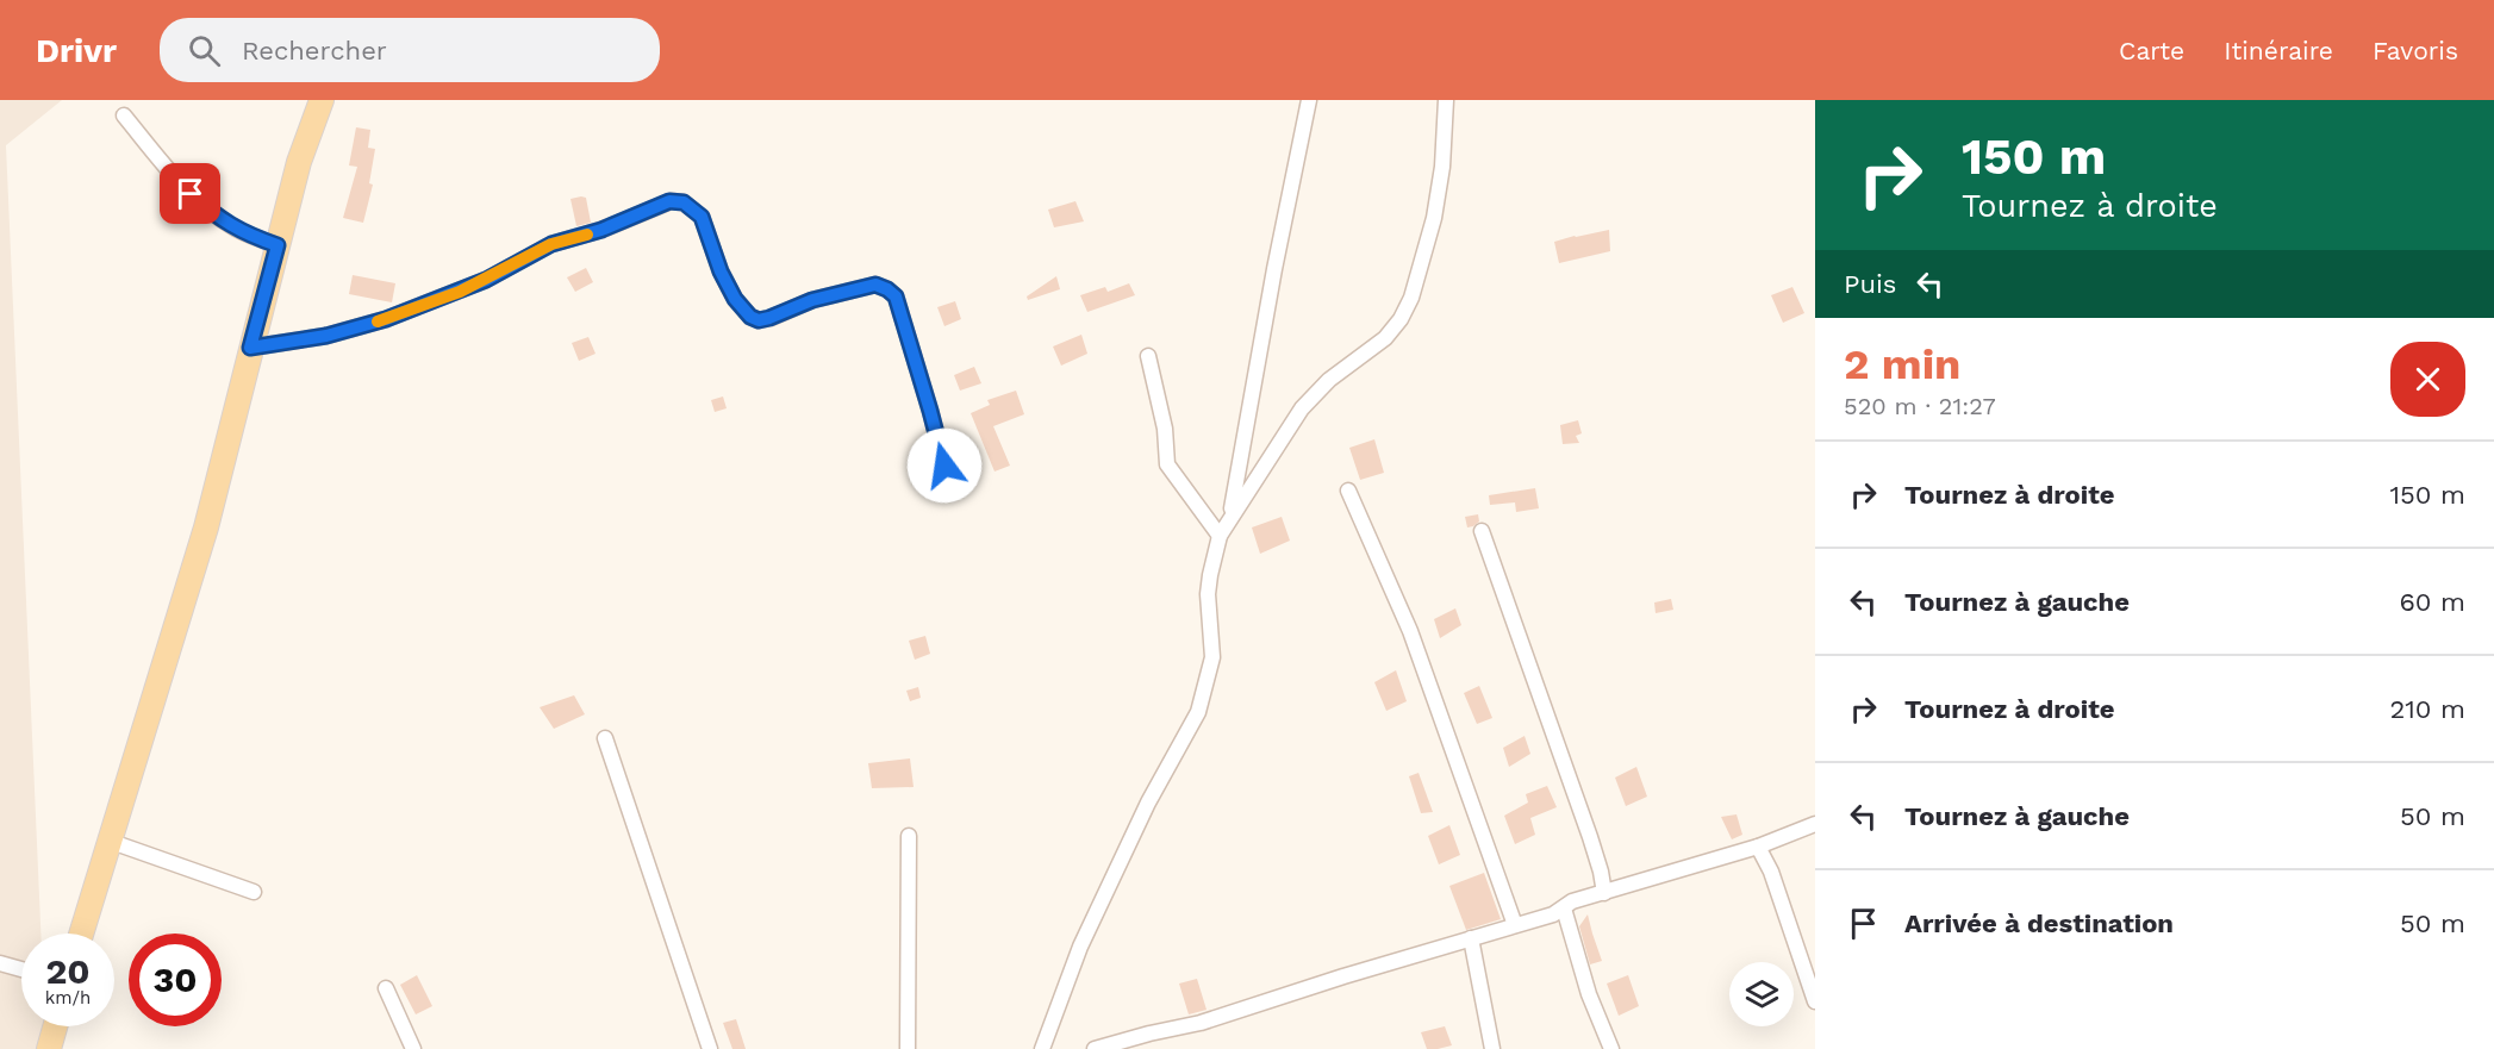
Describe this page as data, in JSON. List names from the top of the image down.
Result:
{
  "page": {
    "header": "Drivr",
    "search": "Rechercher",
    "nav": ["Carte", "Itinéraire", "Favoris"],
    "turn": ["150 m", "Tournez à droite"],
    "then": "Puis",
    "heading": ["2 min", "520 m · 21:27"],
    "list": [
      {
        "name": "Tournez à droite",
        "value": "150 m"
      },
      {
        "name": "Tournez à gauche",
        "value": "60 m"
      },
      {
        "name": "Tournez à droite",
        "value": "210 m"
      },
      {
        "name": "Tournez à gauche",
        "value": "50 m"
      },
      {
        "name": "Arrivée à destination",
        "value": "50 m"
      }
    ],
    "speed": "20 km/h",
    "limit": "30"
  }
}
